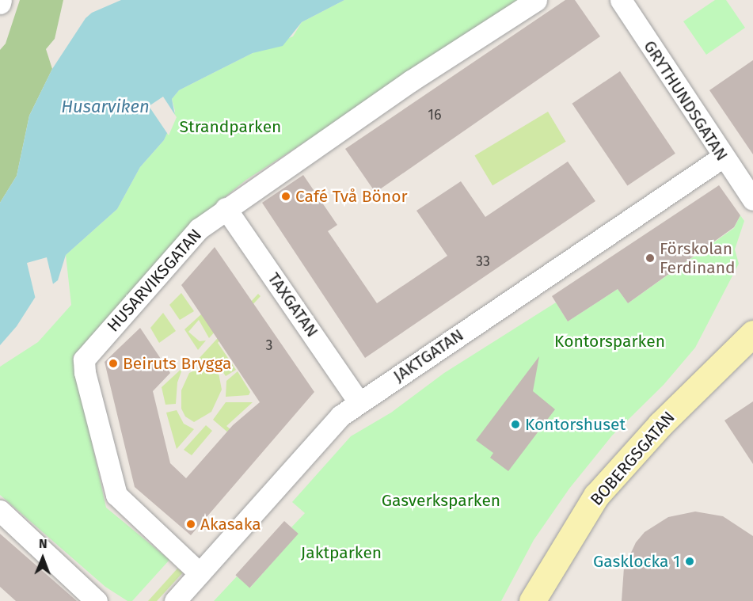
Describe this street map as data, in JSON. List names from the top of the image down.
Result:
{
  "streets": {
    "street": [
      "GRYTHUNDSGATAN",
      "HUSARVIKSGATAN",
      "TAXGATAN",
      "JAKTGATAN",
      "BOBERGSGATAN"
    ]
  },
  "crossings": [
    ["GRYTHUNDSGATAN", "JAKTGATAN"],
    ["HUSARVIKSGATAN", "TAXGATAN"],
    ["HUSARVIKSGATAN", "JAKTGATAN"],
    ["TAXGATAN", "JAKTGATAN"]
  ],
  "water": ["Husarviken"],
  "parks": [
    "Strandparken",
    "Kontorsparken",
    "Gasverksparken",
    "Jaktparken"
  ],
  "places": [
    "Café Två Bönor",
    "Förskolan Ferdinand",
    "Beiruts Brygga",
    "Kontorshuset",
    "Akasaka",
    "Gasklocka 1"
  ],
  "house_numbers": ["16", "33", "3"],
  "north": "top"
}
